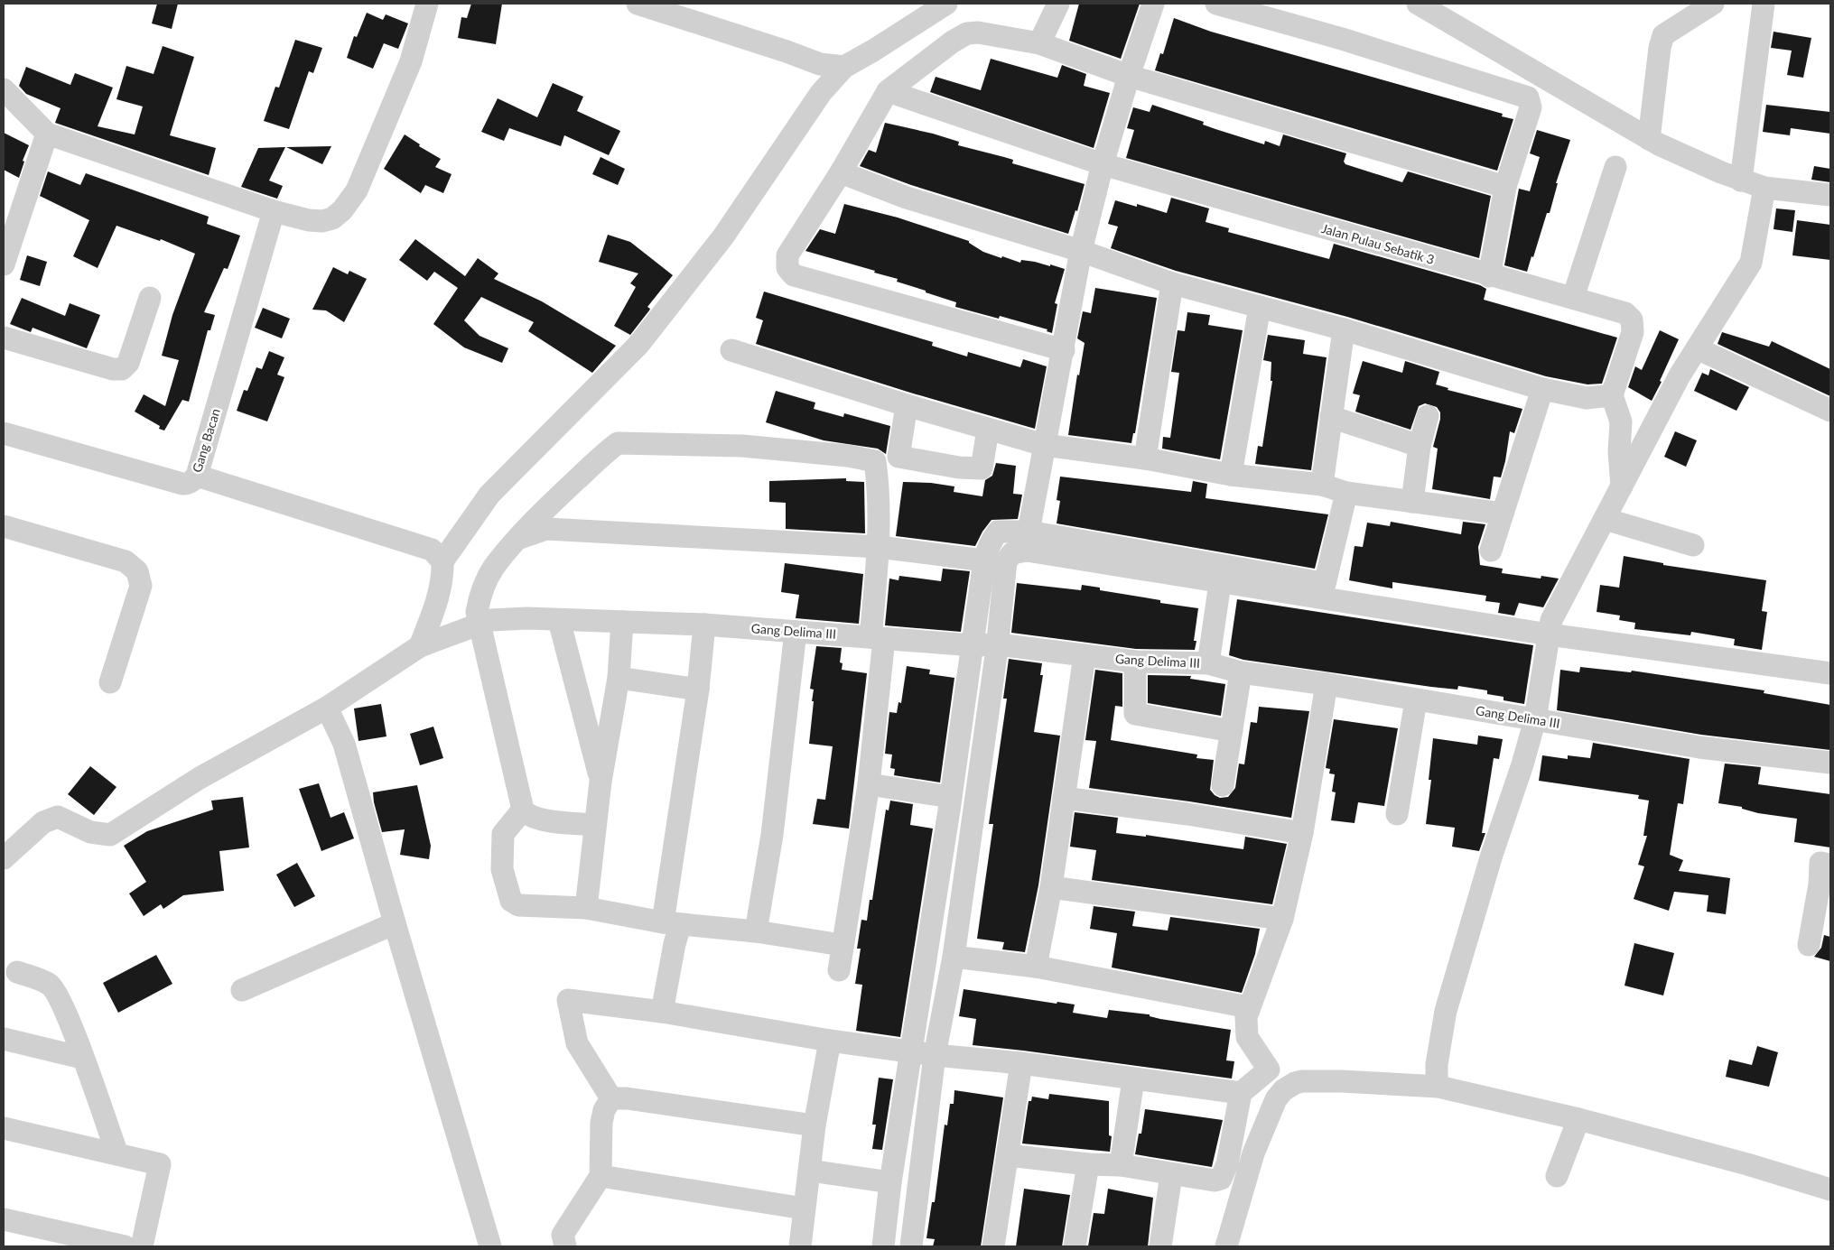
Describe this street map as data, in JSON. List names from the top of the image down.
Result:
{
  "streets": {
    "street": ["Jalan Pulau Sebatik 3", "Gang Bacan", "Gang Delima III"]
  }
}
